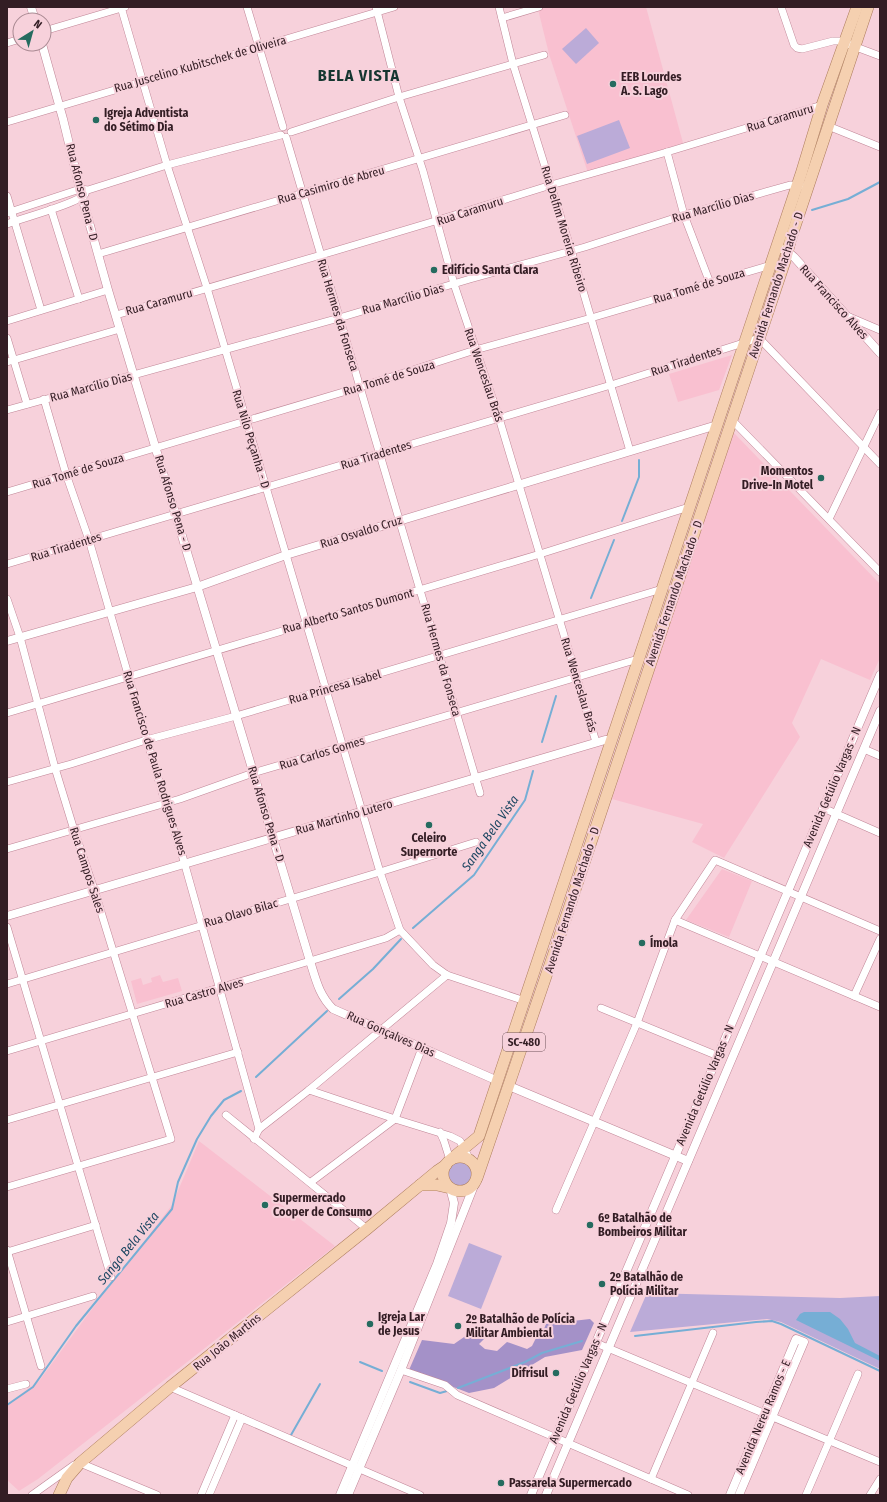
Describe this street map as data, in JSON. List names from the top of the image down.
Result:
{
  "streets": {
    "main road": ["Avenida Fernando Machado - D", "SC-480", "Rua João Martins"],
    "street": [
      "Rua Juscelino Kubitschek de Oliveira",
      "Rua Caramuru",
      "Rua Casimiro de Abreu",
      "Rua Afonso Pena - D",
      "Rua Marcílio Dias",
      "Rua Delfim Moreira Ribeiro",
      "Rua Tomé de Souza",
      "Rua Francisco Alves",
      "Rua Hermes da Fonseca",
      "Rua Tiradentes",
      "Rua Wenceslau Brás",
      "Rua Nilo Peçanha - D",
      "Rua Osvaldo Cruz",
      "Rua Alberto Santos Dumont",
      "Rua Princesa Isabel",
      "Rua Carlos Gomes",
      "Rua Francisco de Paula Rodrigues Alves",
      "Avenida Getúlio Vargas - N",
      "Rua Martinho Lutero",
      "Rua Campos Sales",
      "Rua Olavo Bilac",
      "Rua Castro Alves",
      "Rua Gonçalves Dias",
      "Avenida Nereu Ramos - E"
    ]
  },
  "crossings": [
    ["Rua Juscelino Kubitschek de Oliveira", "Rua Afonso Pena - D"],
    ["Rua Juscelino Kubitschek de Oliveira", "Rua Hermes da Fonseca"],
    ["Rua Juscelino Kubitschek de Oliveira", "Rua Wenceslau Brás"],
    ["Rua Juscelino Kubitschek de Oliveira", "Rua Nilo Peçanha - D"],
    ["Rua Caramuru", "Rua Afonso Pena - D"],
    ["Rua Caramuru", "Rua Delfim Moreira Ribeiro"],
    ["Rua Caramuru", "Avenida Fernando Machado - D"],
    ["Rua Caramuru", "Rua Hermes da Fonseca"],
    ["Rua Caramuru", "Rua Wenceslau Brás"],
    ["Rua Caramuru", "Rua Nilo Peçanha - D"],
    ["Rua Casimiro de Abreu", "Rua Afonso Pena - D"],
    ["Rua Casimiro de Abreu", "Rua Delfim Moreira Ribeiro"],
    ["Rua Casimiro de Abreu", "Rua Hermes da Fonseca"],
    ["Rua Casimiro de Abreu", "Rua Wenceslau Brás"],
    ["Rua Casimiro de Abreu", "Rua Nilo Peçanha - D"],
    ["Rua Afonso Pena - D", "Rua Marcílio Dias"],
    ["Rua Afonso Pena - D", "Rua Tomé de Souza"],
    ["Rua Afonso Pena - D", "Rua Tiradentes"],
    ["Rua Afonso Pena - D", "Rua Osvaldo Cruz"],
    ["Rua Afonso Pena - D", "Rua Alberto Santos Dumont"],
    ["Rua Afonso Pena - D", "Rua Princesa Isabel"],
    ["Rua Afonso Pena - D", "Rua Carlos Gomes"],
    ["Rua Afonso Pena - D", "Rua Martinho Lutero"],
    ["Rua Afonso Pena - D", "Rua Olavo Bilac"],
    ["Rua Afonso Pena - D", "Rua Castro Alves"],
    ["Rua Afonso Pena - D", "Rua Gonçalves Dias"],
    ["Rua Marcílio Dias", "Rua Delfim Moreira Ribeiro"],
    ["Rua Marcílio Dias", "Avenida Fernando Machado - D"],
    ["Rua Marcílio Dias", "Rua Hermes da Fonseca"],
    ["Rua Marcílio Dias", "Rua Wenceslau Brás"],
    ["Rua Marcílio Dias", "Rua Nilo Peçanha - D"],
    ["Rua Marcílio Dias", "Rua Francisco de Paula Rodrigues Alves"],
    ["Rua Delfim Moreira Ribeiro", "Rua Tomé de Souza"],
    ["Rua Delfim Moreira Ribeiro", "Rua Tiradentes"],
    ["Rua Delfim Moreira Ribeiro", "Rua Osvaldo Cruz"],
    ["Avenida Fernando Machado - D", "Rua Tomé de Souza"],
    ["Avenida Fernando Machado - D", "Rua Francisco Alves"],
    ["Avenida Fernando Machado - D", "Rua Tiradentes"],
    ["Avenida Fernando Machado - D", "Rua Osvaldo Cruz"],
    ["Avenida Fernando Machado - D", "Rua Alberto Santos Dumont"],
    ["Avenida Fernando Machado - D", "Rua Princesa Isabel"],
    ["Avenida Fernando Machado - D", "Rua Carlos Gomes"],
    ["Avenida Fernando Machado - D", "Rua Martinho Lutero"],
    ["Avenida Fernando Machado - D", "Rua Gonçalves Dias"],
    ["Avenida Fernando Machado - D", "Rua João Martins"],
    ["Rua Tomé de Souza", "Rua Hermes da Fonseca"],
    ["Rua Tomé de Souza", "Rua Wenceslau Brás"],
    ["Rua Tomé de Souza", "Rua Nilo Peçanha - D"],
    ["Rua Tomé de Souza", "Rua Francisco de Paula Rodrigues Alves"],
    ["Rua Hermes da Fonseca", "Rua Tiradentes"],
    ["Rua Hermes da Fonseca", "Rua Osvaldo Cruz"],
    ["Rua Hermes da Fonseca", "Rua Alberto Santos Dumont"],
    ["Rua Hermes da Fonseca", "Rua Princesa Isabel"],
    ["Rua Hermes da Fonseca", "Rua Carlos Gomes"],
    ["Rua Hermes da Fonseca", "Rua Martinho Lutero"],
    ["Rua Tiradentes", "Rua Wenceslau Brás"],
    ["Rua Tiradentes", "Rua Nilo Peçanha - D"],
    ["Rua Tiradentes", "Rua Francisco de Paula Rodrigues Alves"],
    ["Rua Wenceslau Brás", "Rua Osvaldo Cruz"],
    ["Rua Wenceslau Brás", "Rua Alberto Santos Dumont"],
    ["Rua Wenceslau Brás", "Rua Princesa Isabel"],
    ["Rua Wenceslau Brás", "Rua Carlos Gomes"],
    ["Rua Wenceslau Brás", "Rua Martinho Lutero"],
    ["Rua Nilo Peçanha - D", "Rua Osvaldo Cruz"],
    ["Rua Nilo Peçanha - D", "Rua Alberto Santos Dumont"],
    ["Rua Nilo Peçanha - D", "Rua Princesa Isabel"],
    ["Rua Nilo Peçanha - D", "Rua Carlos Gomes"],
    ["Rua Nilo Peçanha - D", "Rua Martinho Lutero"],
    ["Rua Nilo Peçanha - D", "Rua Olavo Bilac"],
    ["Rua Nilo Peçanha - D", "Rua Castro Alves"],
    ["Rua Osvaldo Cruz", "Rua Francisco de Paula Rodrigues Alves"],
    ["Rua Osvaldo Cruz", "Rua Campos Sales"],
    ["Rua Alberto Santos Dumont", "Rua Francisco de Paula Rodrigues Alves"],
    ["Rua Alberto Santos Dumont", "Rua Campos Sales"],
    ["Rua Princesa Isabel", "Rua Francisco de Paula Rodrigues Alves"],
    ["Rua Princesa Isabel", "Rua Campos Sales"],
    ["Rua Carlos Gomes", "Rua Francisco de Paula Rodrigues Alves"],
    ["Rua Carlos Gomes", "Rua Campos Sales"],
    ["Rua Francisco de Paula Rodrigues Alves", "Rua Martinho Lutero"],
    ["Rua Francisco de Paula Rodrigues Alves", "Rua Olavo Bilac"],
    ["Rua Francisco de Paula Rodrigues Alves", "Rua Castro Alves"],
    ["Rua Martinho Lutero", "Rua Campos Sales"],
    ["Rua Campos Sales", "Rua Olavo Bilac"],
    ["Rua Campos Sales", "Rua Castro Alves"],
    ["Rua Castro Alves", "Rua Gonçalves Dias"]
  ],
  "districts": ["BELA VISTA"],
  "water": ["Sanga Bela Vista"],
  "places": [
    "EEB Lourdes A. S. Lago",
    "Igreja Adventista do Sétimo Dia",
    "Edifício Santa Clara",
    "Momentos Drive-In Motel",
    "Celeiro Supernorte",
    "Ímola",
    "Supermercado Cooper de Consumo",
    "6º Batalhão de Bombeiros Militar",
    "2º Batalhão de Polícia Militar",
    "Igreja Lar de Jesus",
    "2º Batalhão de Polícia Militar Ambiental",
    "Difrisul",
    "Passarela Supermercado"
  ],
  "north": "top right"
}
